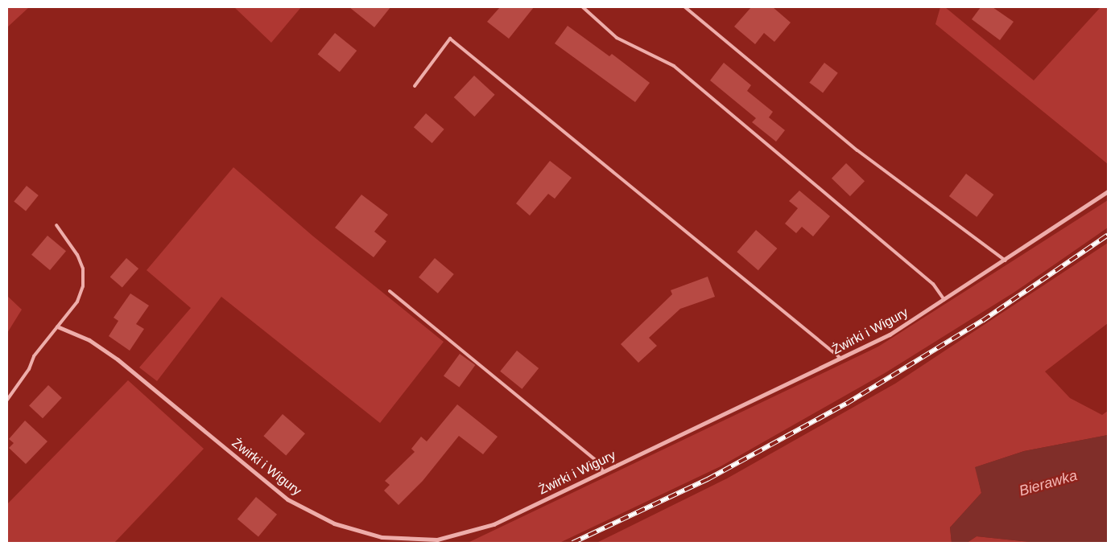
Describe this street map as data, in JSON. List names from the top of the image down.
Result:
{
  "streets": {
    "street": ["Żwirki i Wigury"]
  },
  "water": ["Bierawka"]
}
